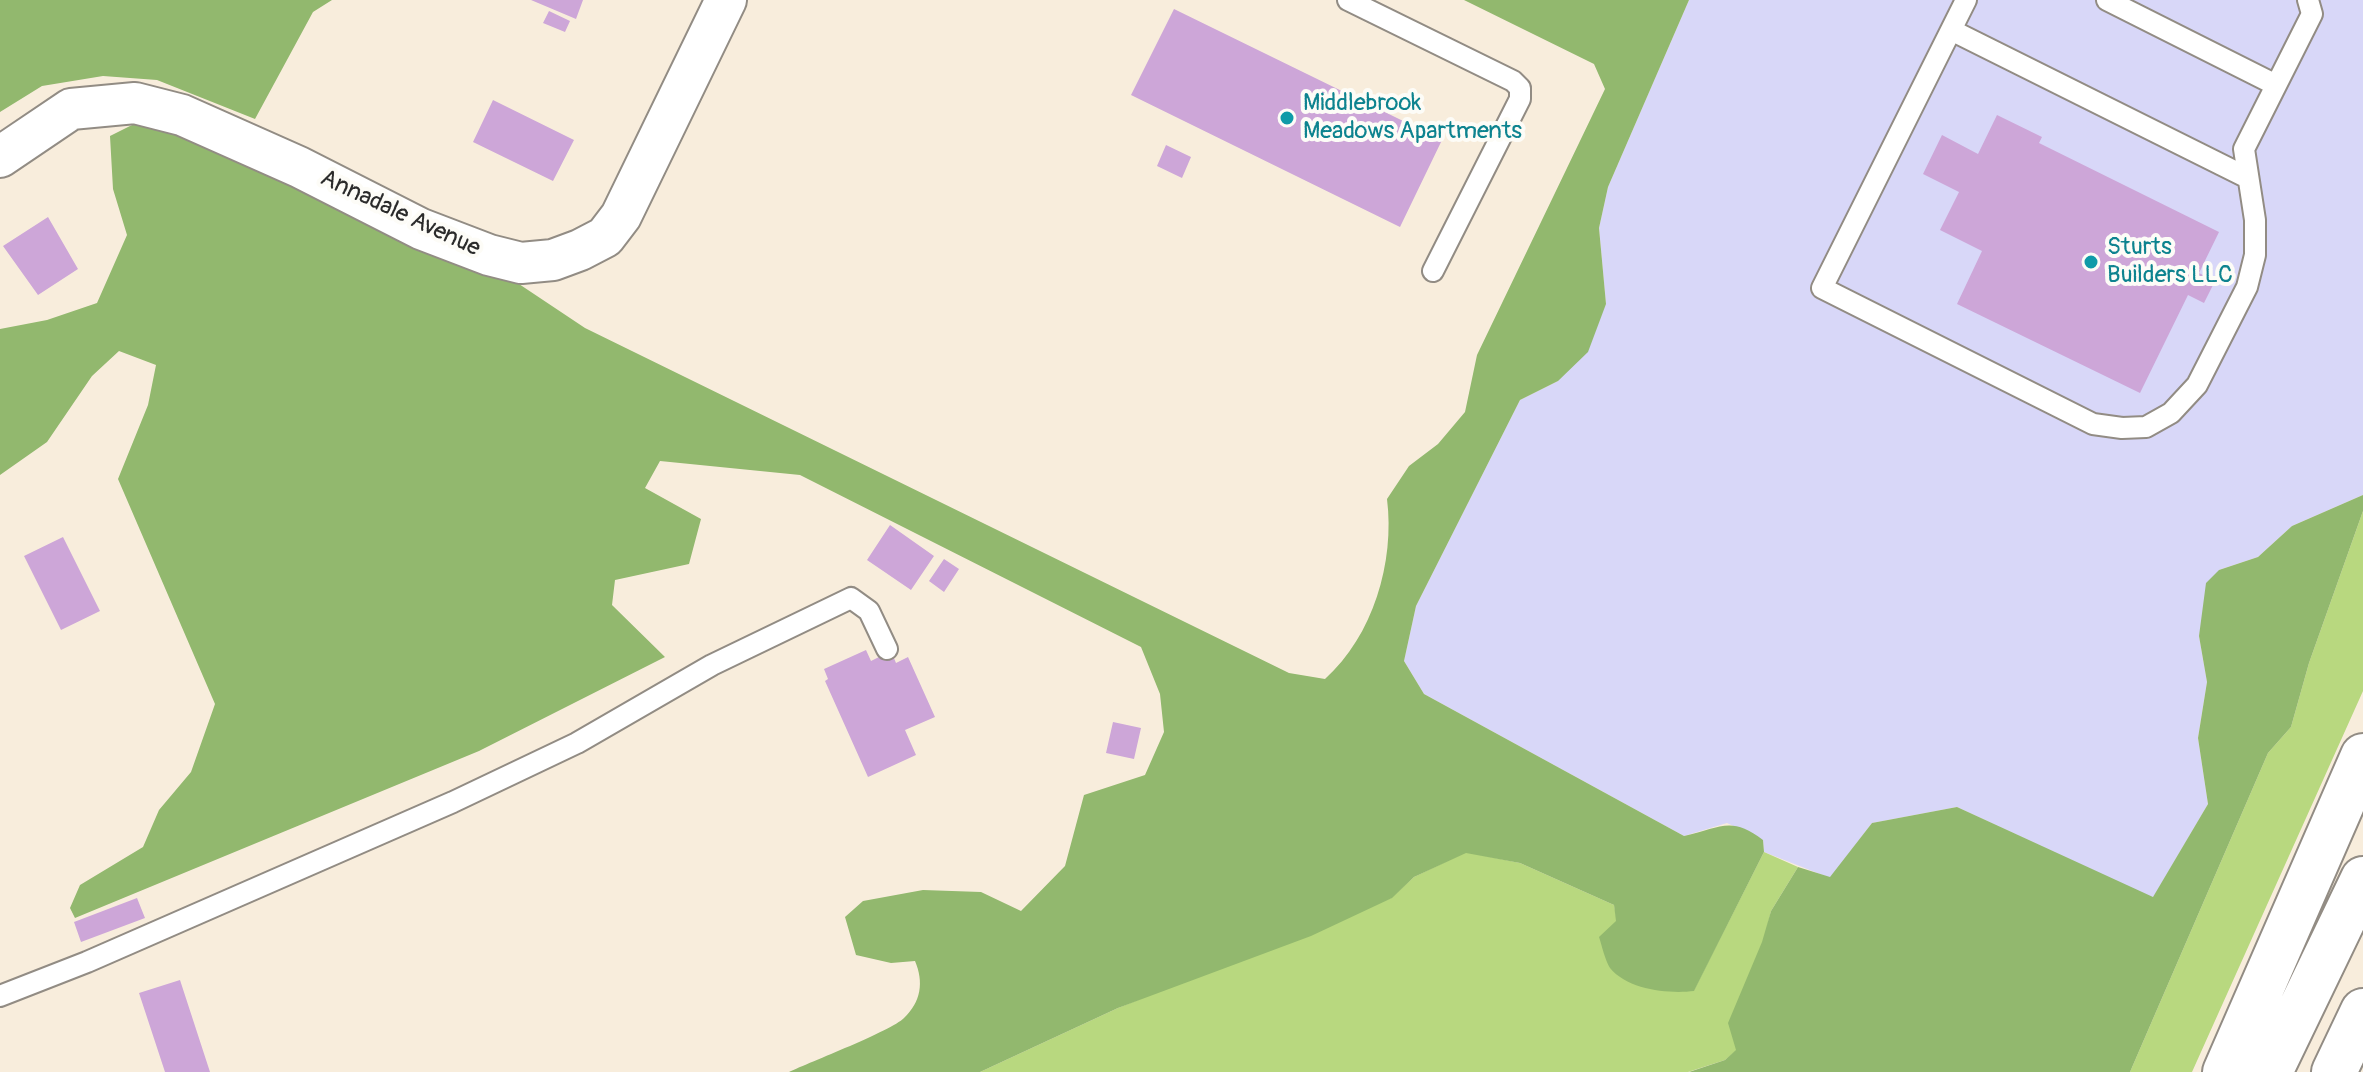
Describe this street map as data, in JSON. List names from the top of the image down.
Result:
{
  "streets": {
    "street": ["Annadale Avenue"]
  },
  "places": ["Middlebrook Meadows Apartments", "Sturts Builders LLC"]
}
